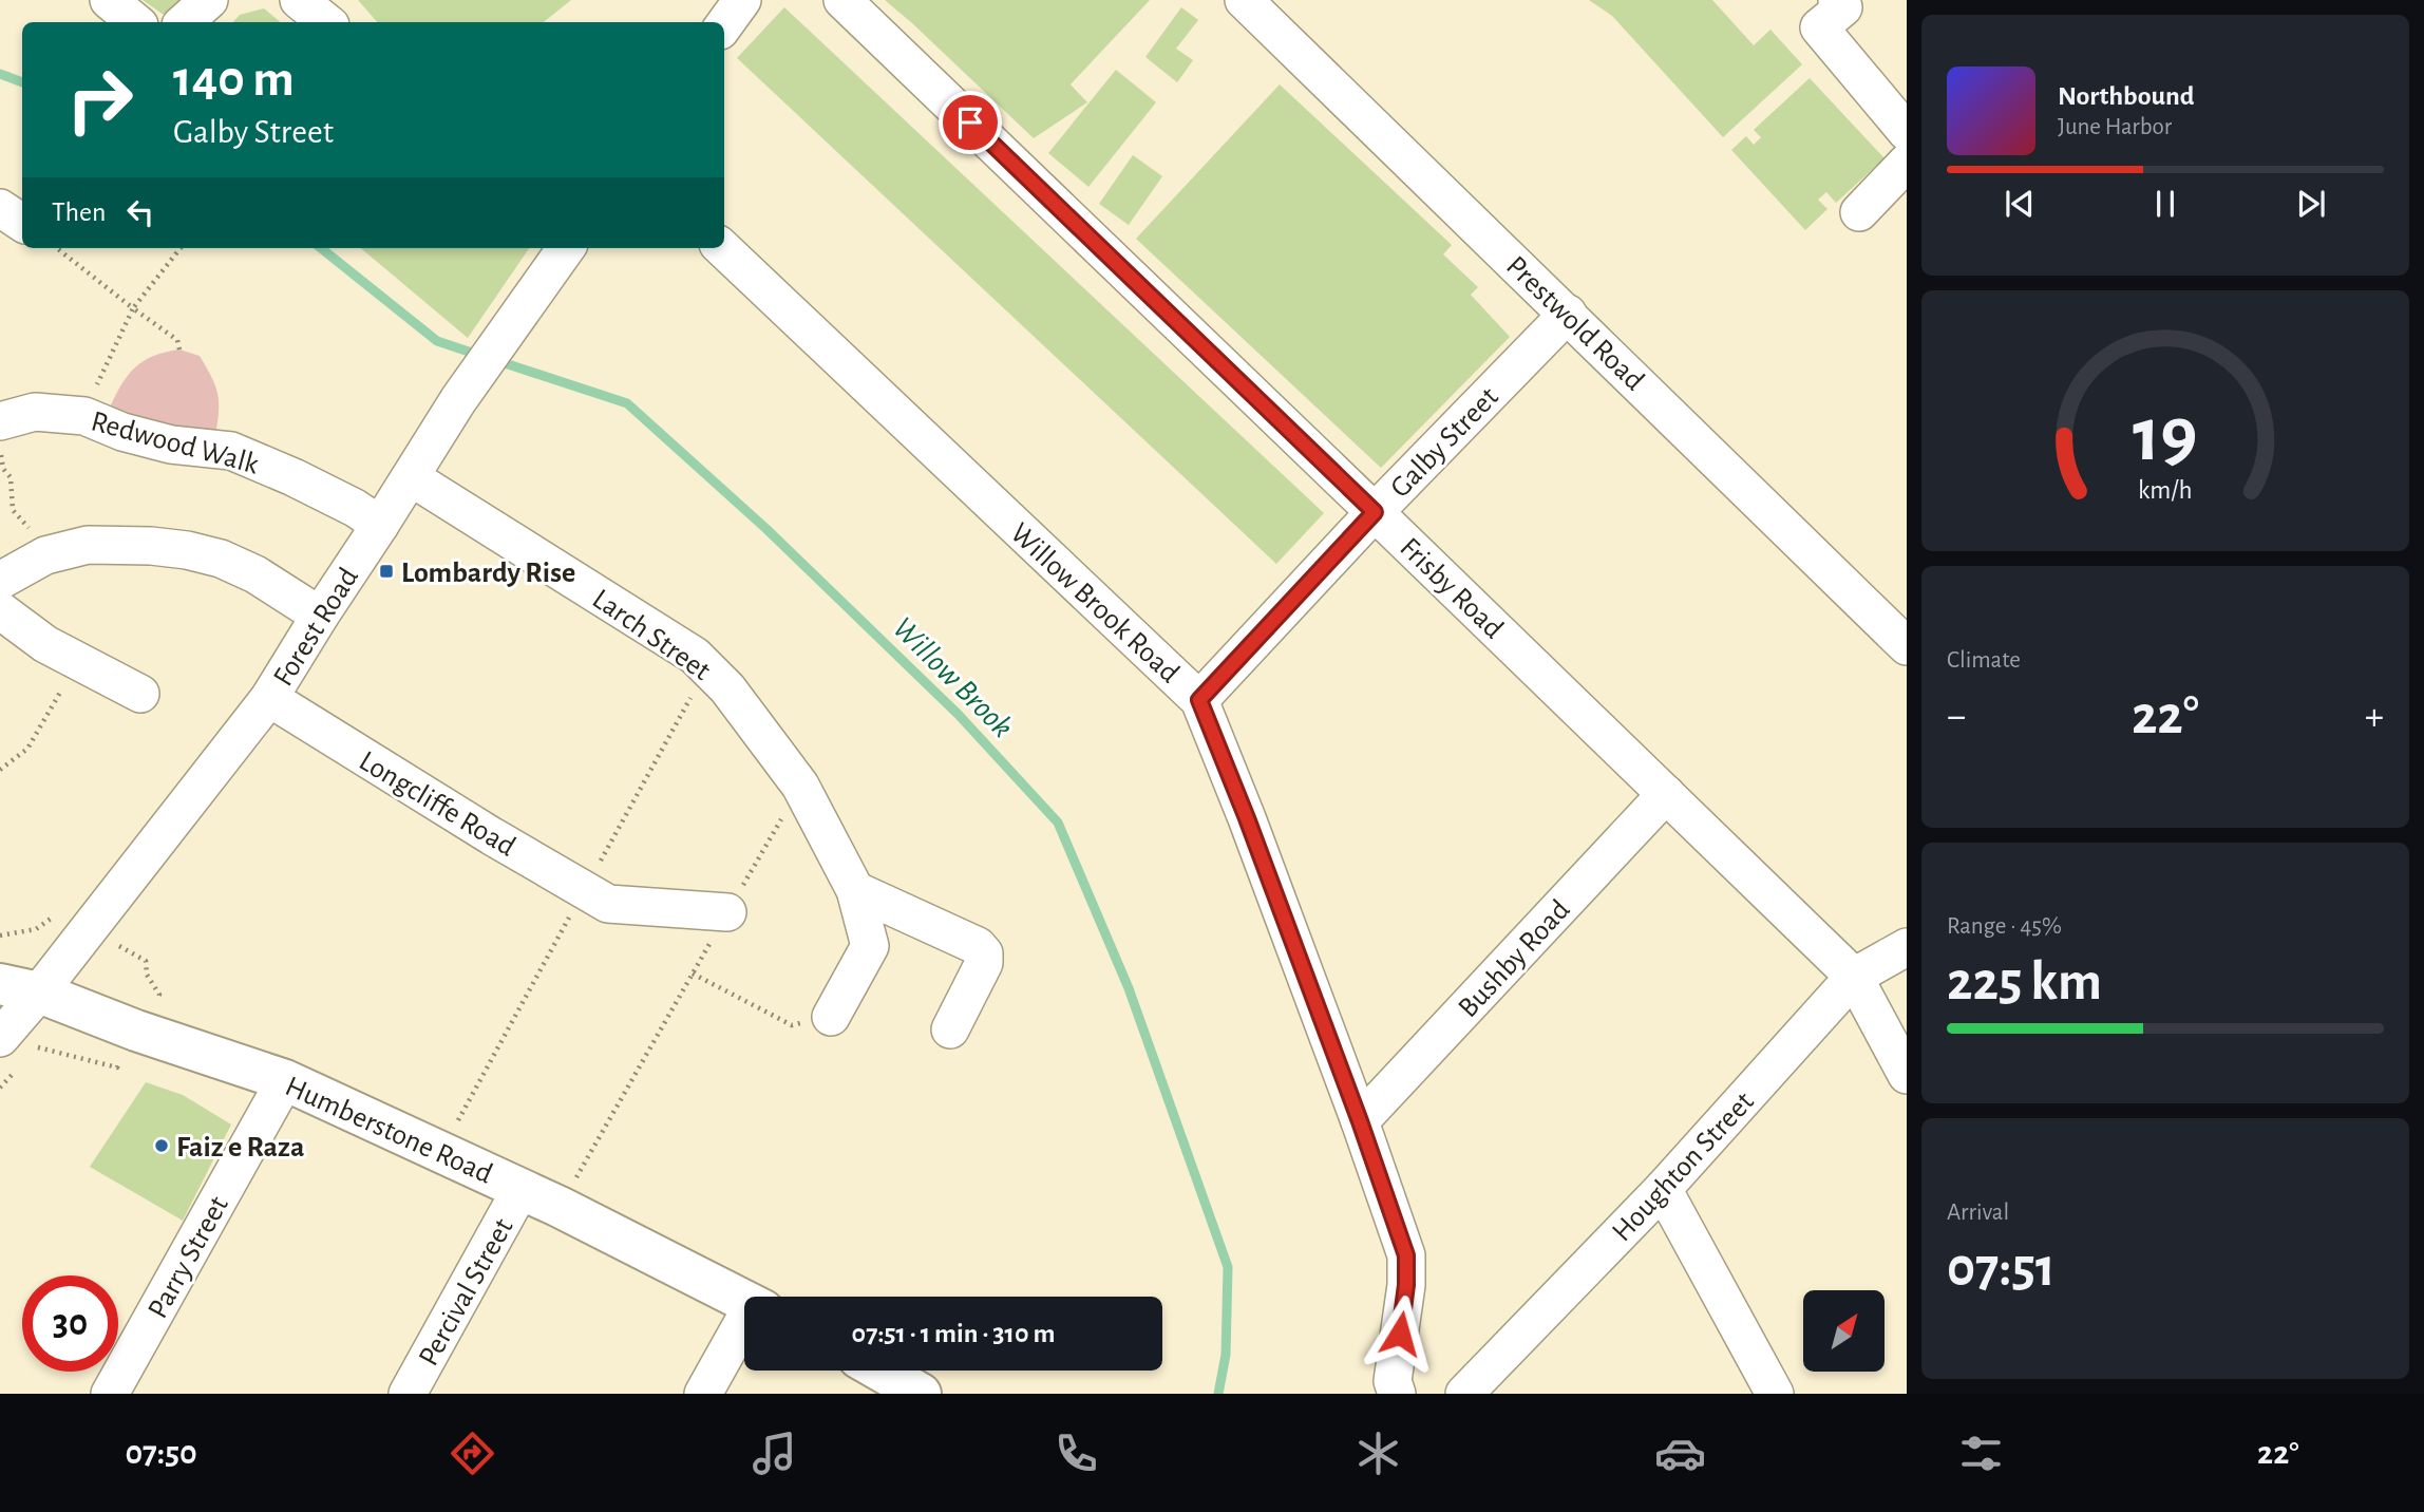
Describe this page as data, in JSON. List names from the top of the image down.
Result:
{
  "streets": {
    "main road": ["Humberstone Road"],
    "street": [
      "Prestwold Road",
      "Redwood Walk",
      "Galby Street",
      "Frisby Road",
      "Willow Brook Road",
      "Forest Road",
      "Larch Street",
      "Longcliffe Road",
      "Bushby Road",
      "Houghton Street",
      "Parry Street",
      "Percival Street"
    ]
  },
  "crossings": [
    ["Prestwold Road", "Galby Street"],
    ["Redwood Walk", "Forest Road"],
    ["Galby Street", "Frisby Road"],
    ["Galby Street", "Willow Brook Road"],
    ["Frisby Road", "Bushby Road"],
    ["Frisby Road", "Houghton Street"],
    ["Willow Brook Road", "Bushby Road"],
    ["Forest Road", "Larch Street"],
    ["Forest Road", "Longcliffe Road"],
    ["Forest Road", "Humberstone Road"],
    ["Humberstone Road", "Parry Street"],
    ["Humberstone Road", "Percival Street"]
  ],
  "water": ["Willow Brook"],
  "places": {
    "transit": ["Lombardy Rise"],
    "other": ["Faiz e Raza"]
  },
  "north": "top right",
  "page": {
    "turn": ["140 m", "Galby Street"],
    "song": ["Northbound", "June Harbor"],
    "then": "Then",
    "tile": [
      "Climate",
      ["Range · 45%", "225 km"],
      ["Arrival", "07:51"]
    ],
    "heat": ["−", "22°", "+"],
    "limit": "30",
    "trip": "07:51 · 1 min · 310 m",
    "tabs": ["07:50", "22°"],
    "gauge": ["19", "km/h"]
  }
}
